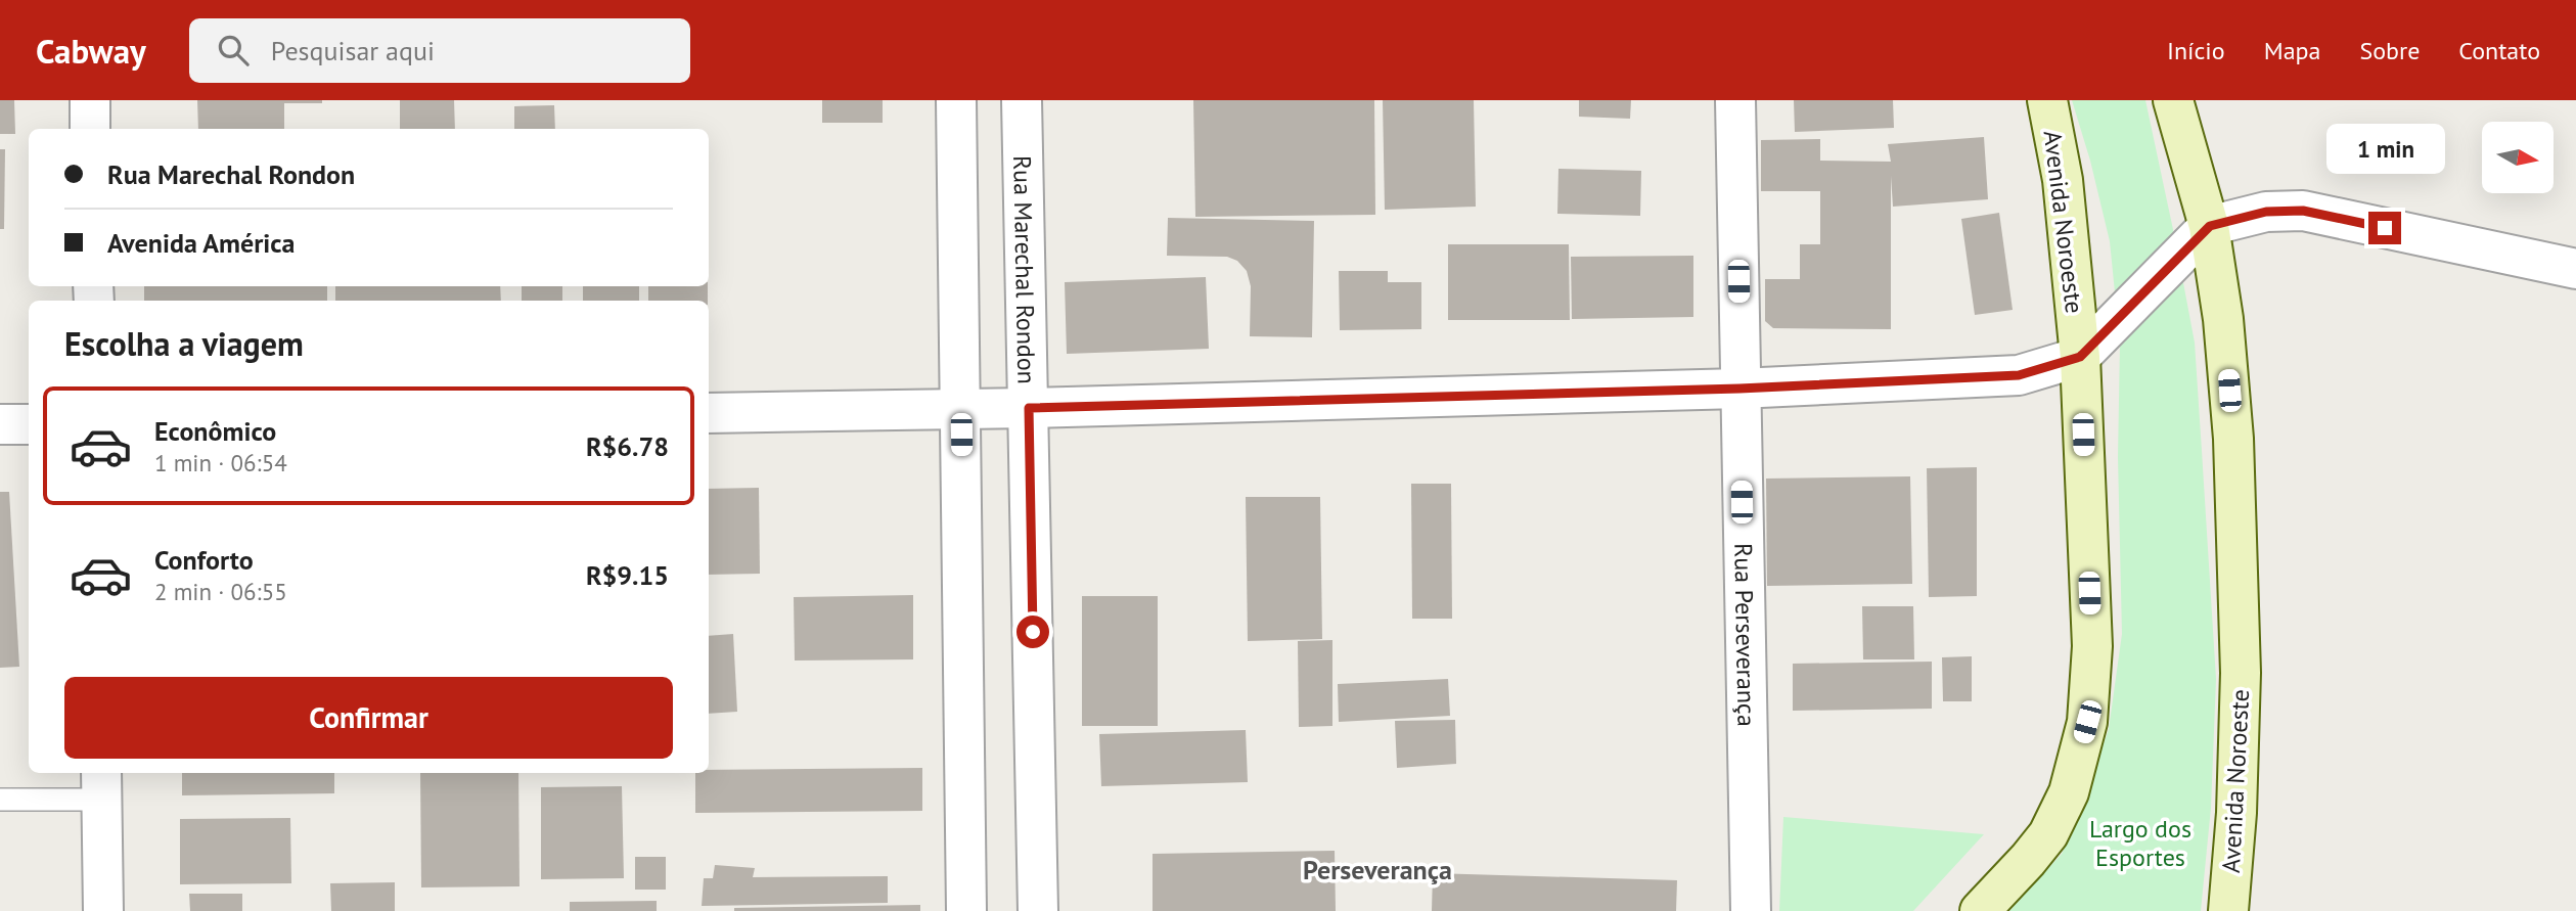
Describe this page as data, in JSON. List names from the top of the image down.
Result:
{
  "streets": {
    "main road": ["Avenida Noroeste"],
    "street": ["Rua Marechal Rondon", "Rua Perseverança"]
  },
  "districts": ["Perseverança"],
  "parks": ["Largo dos Esportes"],
  "north": "right",
  "page": {
    "header": "Cabway",
    "search": "Pesquisar aqui",
    "nav": [
      "Início",
      "Mapa",
      "Sobre",
      "Contato"
    ],
    "bubble": "1 min",
    "banner": ["Rua Marechal Rondon", "Avenida América"],
    "heading": "Escolha a viagem",
    "list": [
      {
        "name": "Econômico",
        "note": "1 min · 06:54",
        "value": "R$6.78"
      },
      {
        "name": "Conforto",
        "note": "2 min · 06:55",
        "value": "R$9.15"
      }
    ],
    "buttons": "Confirmar"
  }
}
